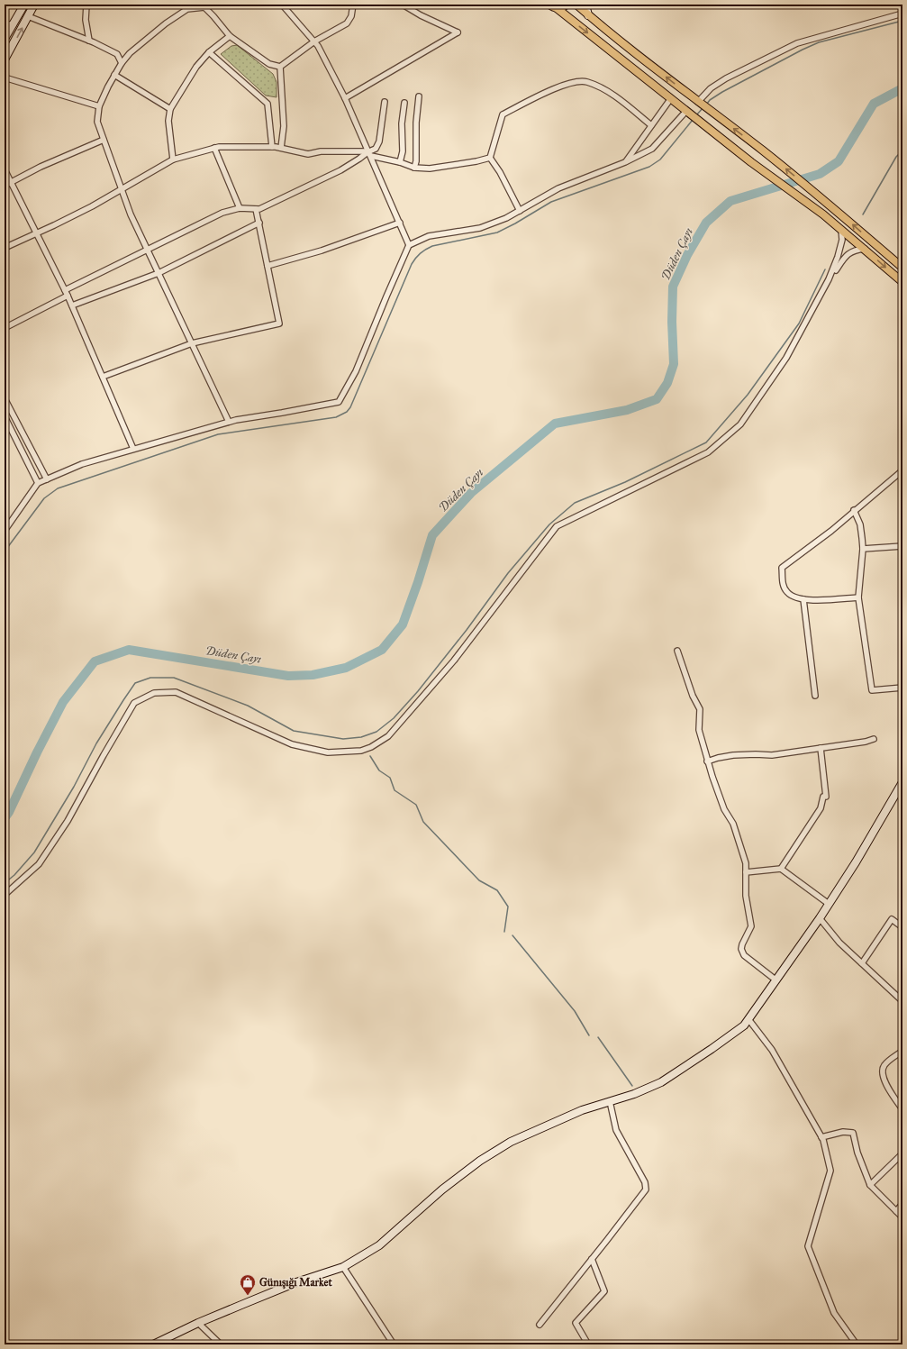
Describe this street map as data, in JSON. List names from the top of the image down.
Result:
{
  "water": ["Düden Çayı"],
  "places": {
    "shop": ["Günışığı Market"]
  }
}
